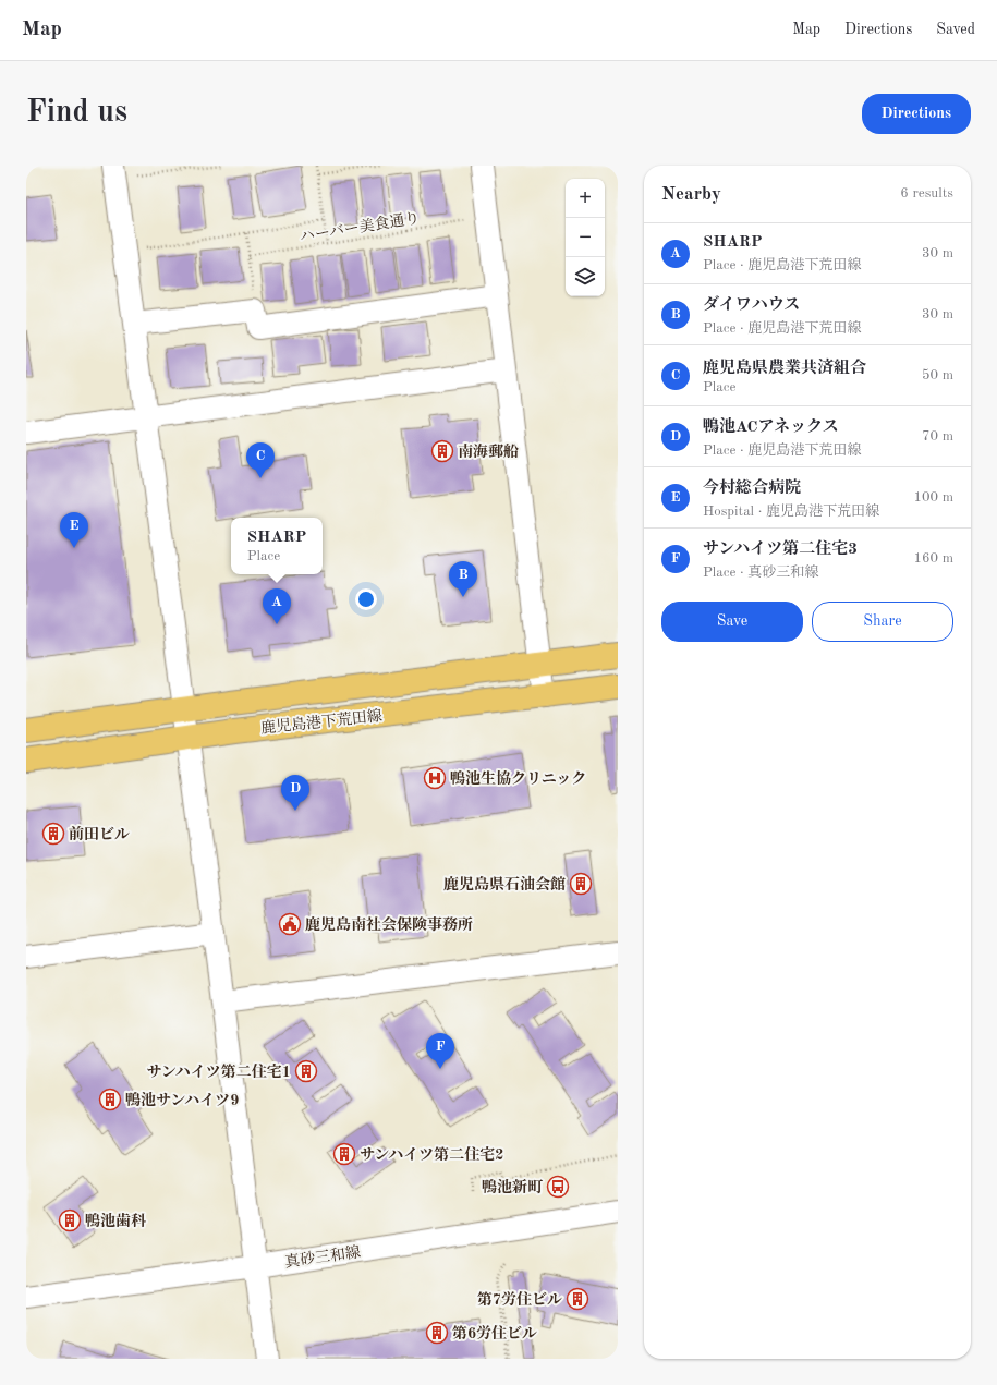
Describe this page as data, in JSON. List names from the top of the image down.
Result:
{
  "streets": {
    "main road": ["鹿児島港下荒田線"],
    "street": ["真砂三和線"],
    "path": ["ハーバー美食通り"]
  },
  "places": {
    "building": [
      "南海郵船",
      "前田ビル",
      "鹿児島県石油会館",
      "サンハイツ第二住宅1",
      "鴨池サンハイツ9",
      "サンハイツ第二住宅2",
      "鴨池歯科",
      "第7労住ビル",
      "第6労住ビル"
    ],
    "hospital": ["鴨池生協クリニック"],
    "public building": ["鹿児島南社会保険事務所"],
    "bus stop": ["鴨池新町"]
  },
  "page": {
    "header": "Map",
    "nav": ["Map", "Directions", "Saved"],
    "buttons": [
      "Directions",
      ["Save", "Share"]
    ],
    "title": "Find us",
    "heading": ["Nearby", "6 results"],
    "map_buttons": ["+", "−"],
    "list": [
      {
        "mark": "A",
        "name": "SHARP",
        "note": "Place · 鹿児島港下荒田線",
        "value": "30 m"
      },
      {
        "mark": "B",
        "name": "ダイワハウス",
        "note": "Place · 鹿児島港下荒田線",
        "value": "30 m"
      },
      {
        "mark": "C",
        "name": "鹿児島県農業共済組合",
        "note": "Place",
        "value": "50 m"
      },
      {
        "mark": "D",
        "name": "鴨池ACアネックス",
        "note": "Place · 鹿児島港下荒田線",
        "value": "70 m"
      },
      {
        "mark": "E",
        "name": "今村総合病院",
        "note": "Hospital · 鹿児島港下荒田線",
        "value": "100 m"
      },
      {
        "mark": "F",
        "name": "サンハイツ第二住宅3",
        "note": "Place · 真砂三和線",
        "value": "160 m"
      }
    ],
    "pins": [
      "C",
      "E",
      "B",
      "A",
      "D",
      "F"
    ],
    "popup": ["SHARP", "Place"]
  }
}
